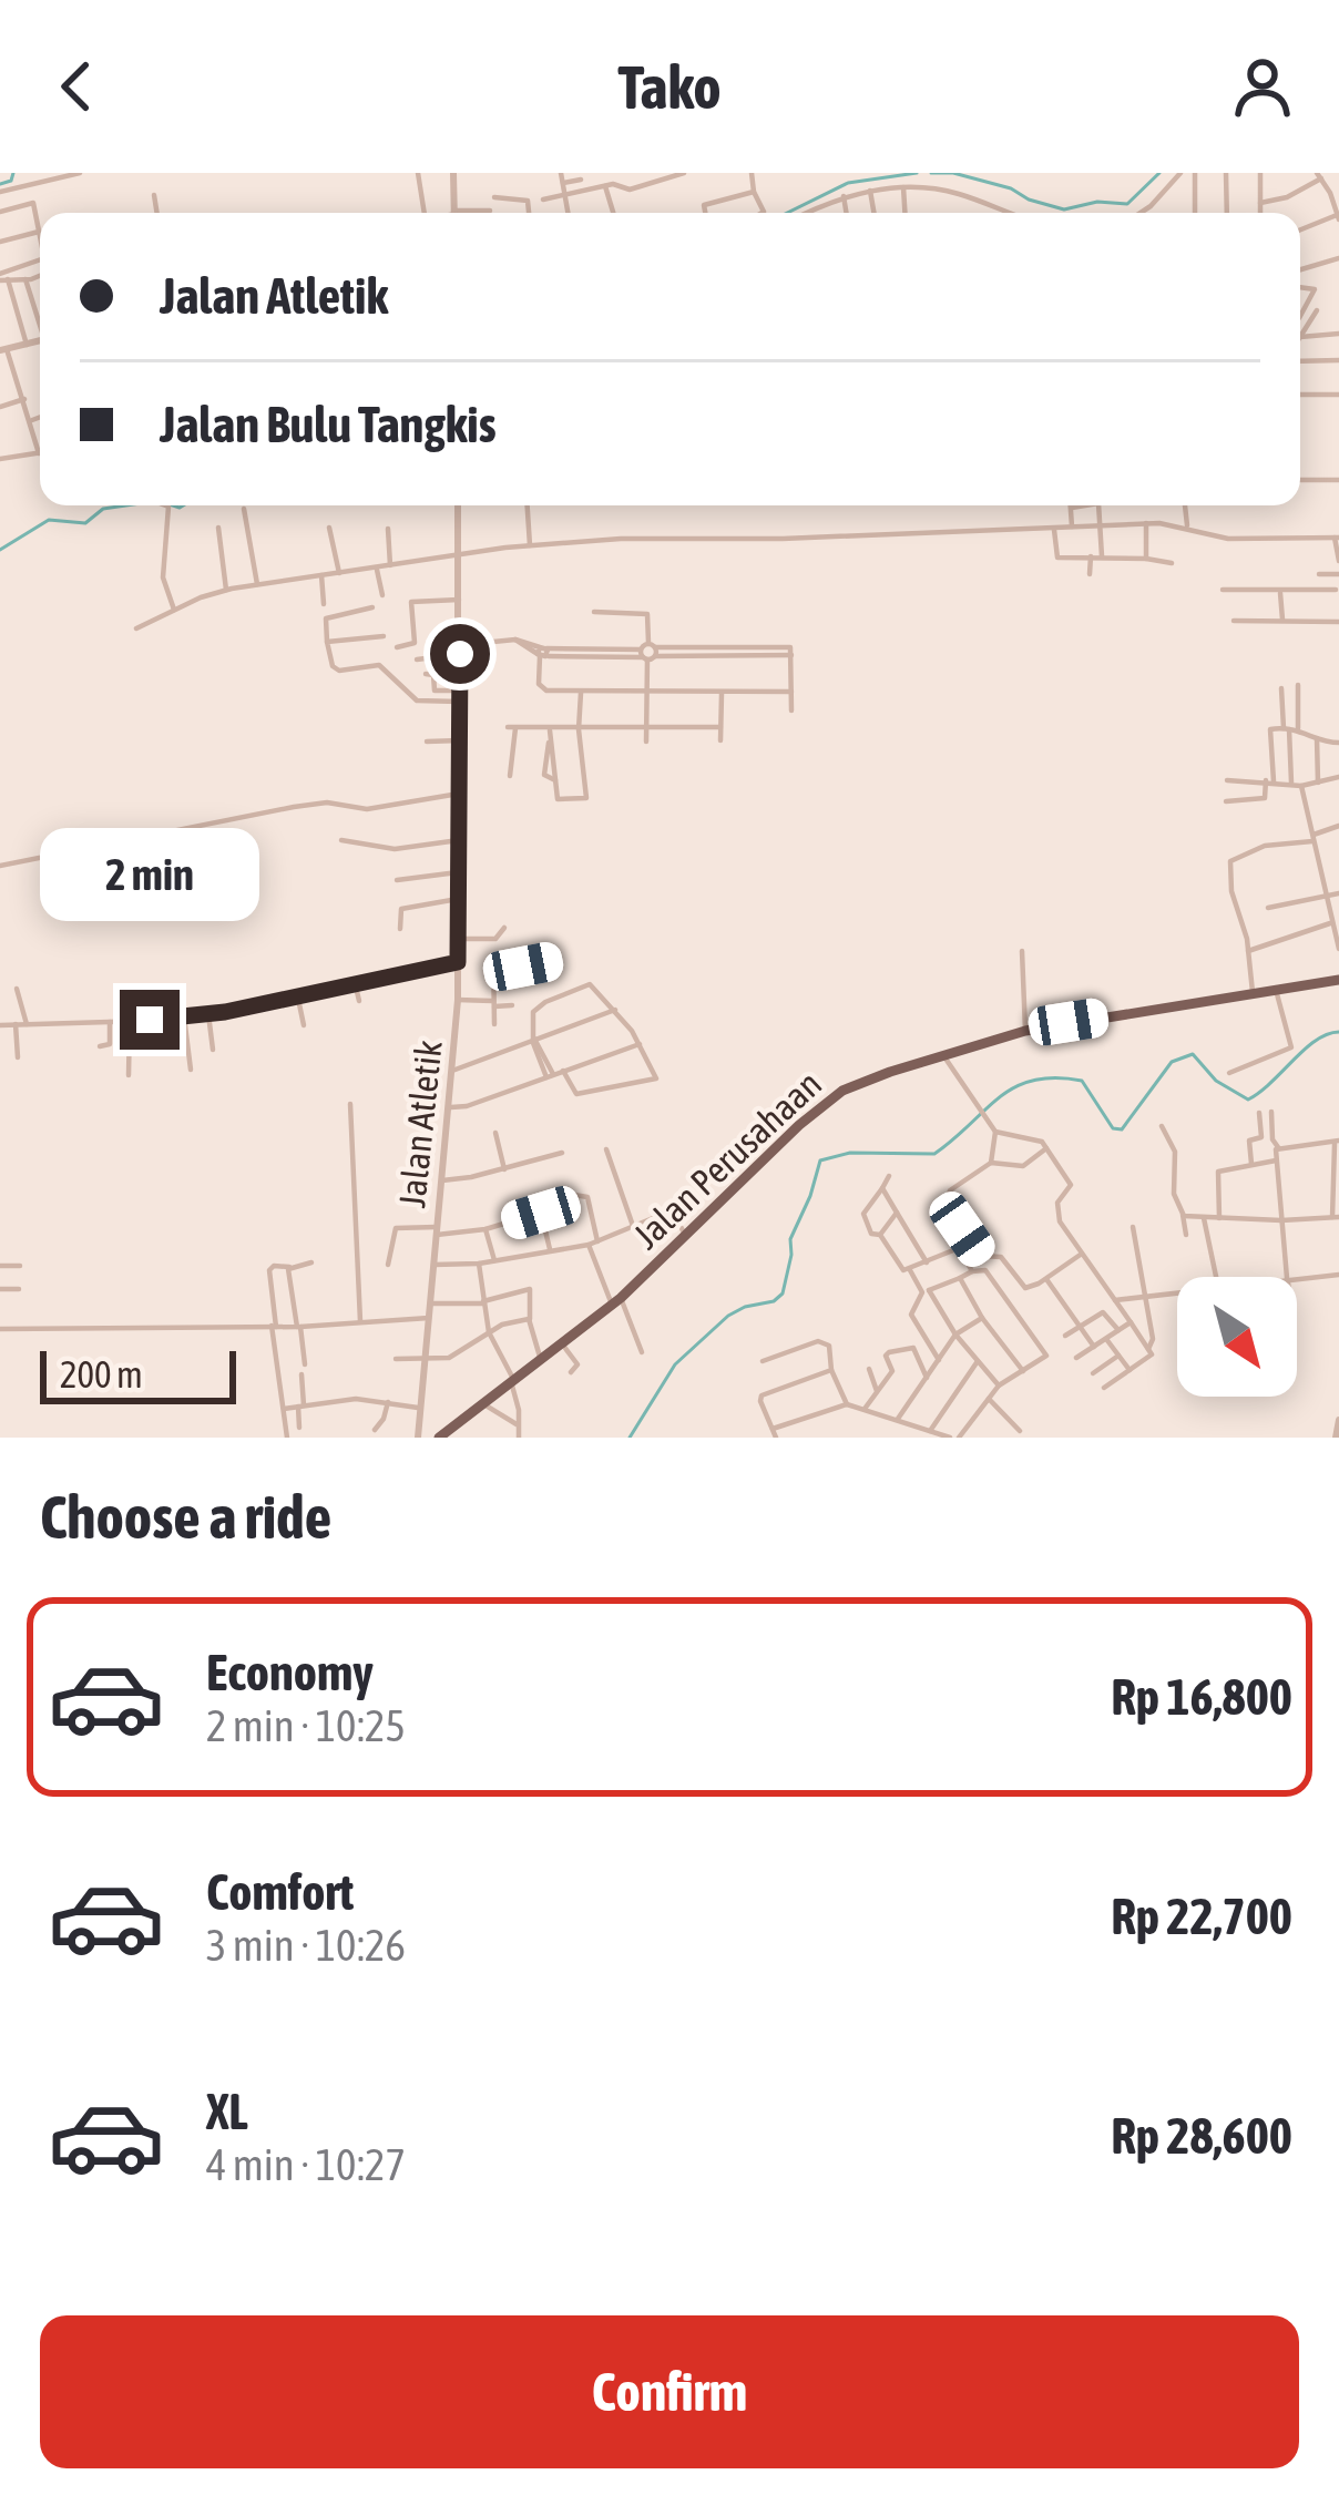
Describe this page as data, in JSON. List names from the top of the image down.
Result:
{
  "streets": {
    "main road": ["Jalan Perusahaan"],
    "street": ["Jalan Atletik"]
  },
  "scale_bar": "200 m",
  "north": "bottom right",
  "page": {
    "header": "Tako",
    "banner": ["Jalan Atletik", "Jalan Bulu Tangkis"],
    "bubble": "2 min",
    "scale": "200 m",
    "heading": "Choose a ride",
    "list": [
      {
        "name": "Economy",
        "note": "2 min · 10:25",
        "value": "Rp 16,800"
      },
      {
        "name": "Comfort",
        "note": "3 min · 10:26",
        "value": "Rp 22,700"
      },
      {
        "name": "XL",
        "note": "4 min · 10:27",
        "value": "Rp 28,600"
      }
    ],
    "buttons": "Confirm"
  }
}
